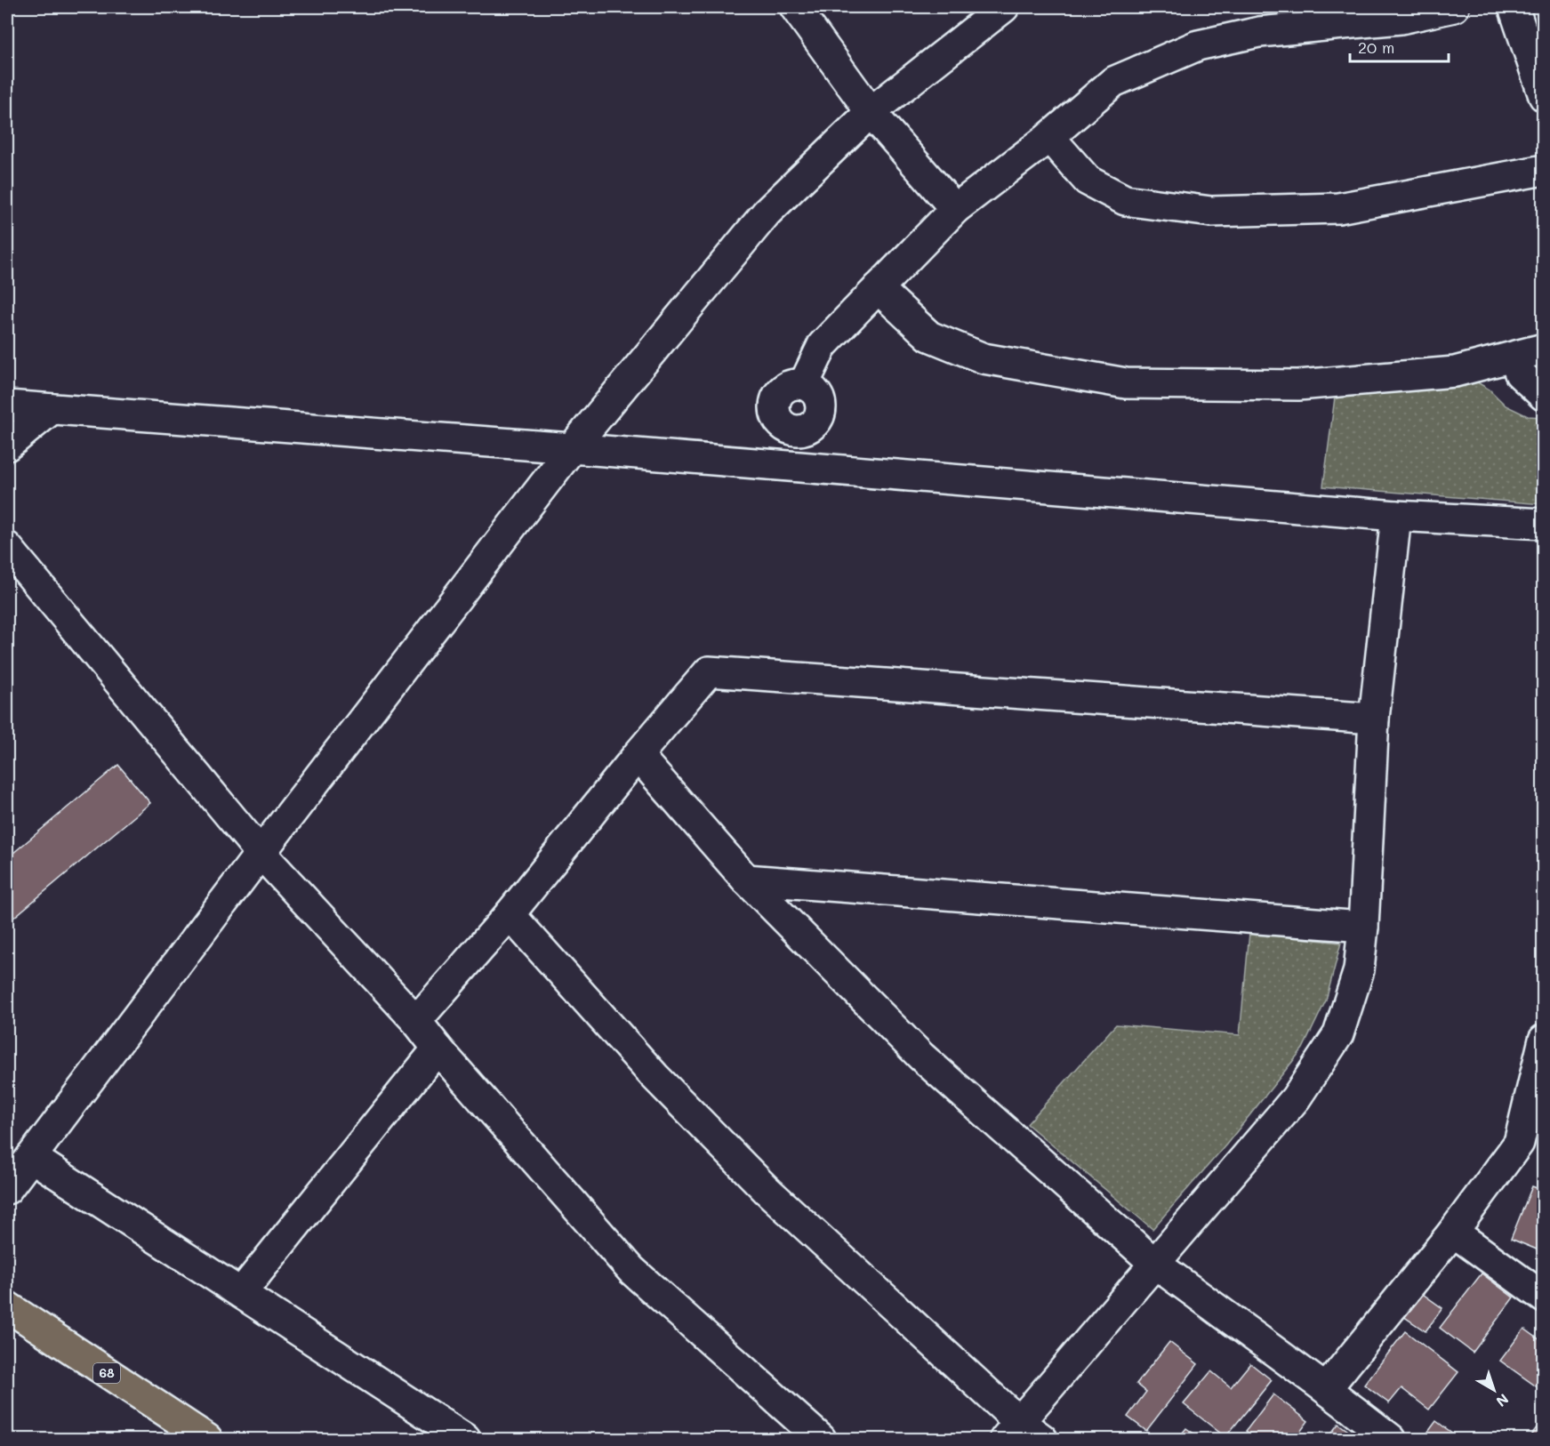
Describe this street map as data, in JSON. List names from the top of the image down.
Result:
{
  "streets": {
    "main road": ["68"]
  },
  "scale_bar": "20 m",
  "north": "bottom right"
}
